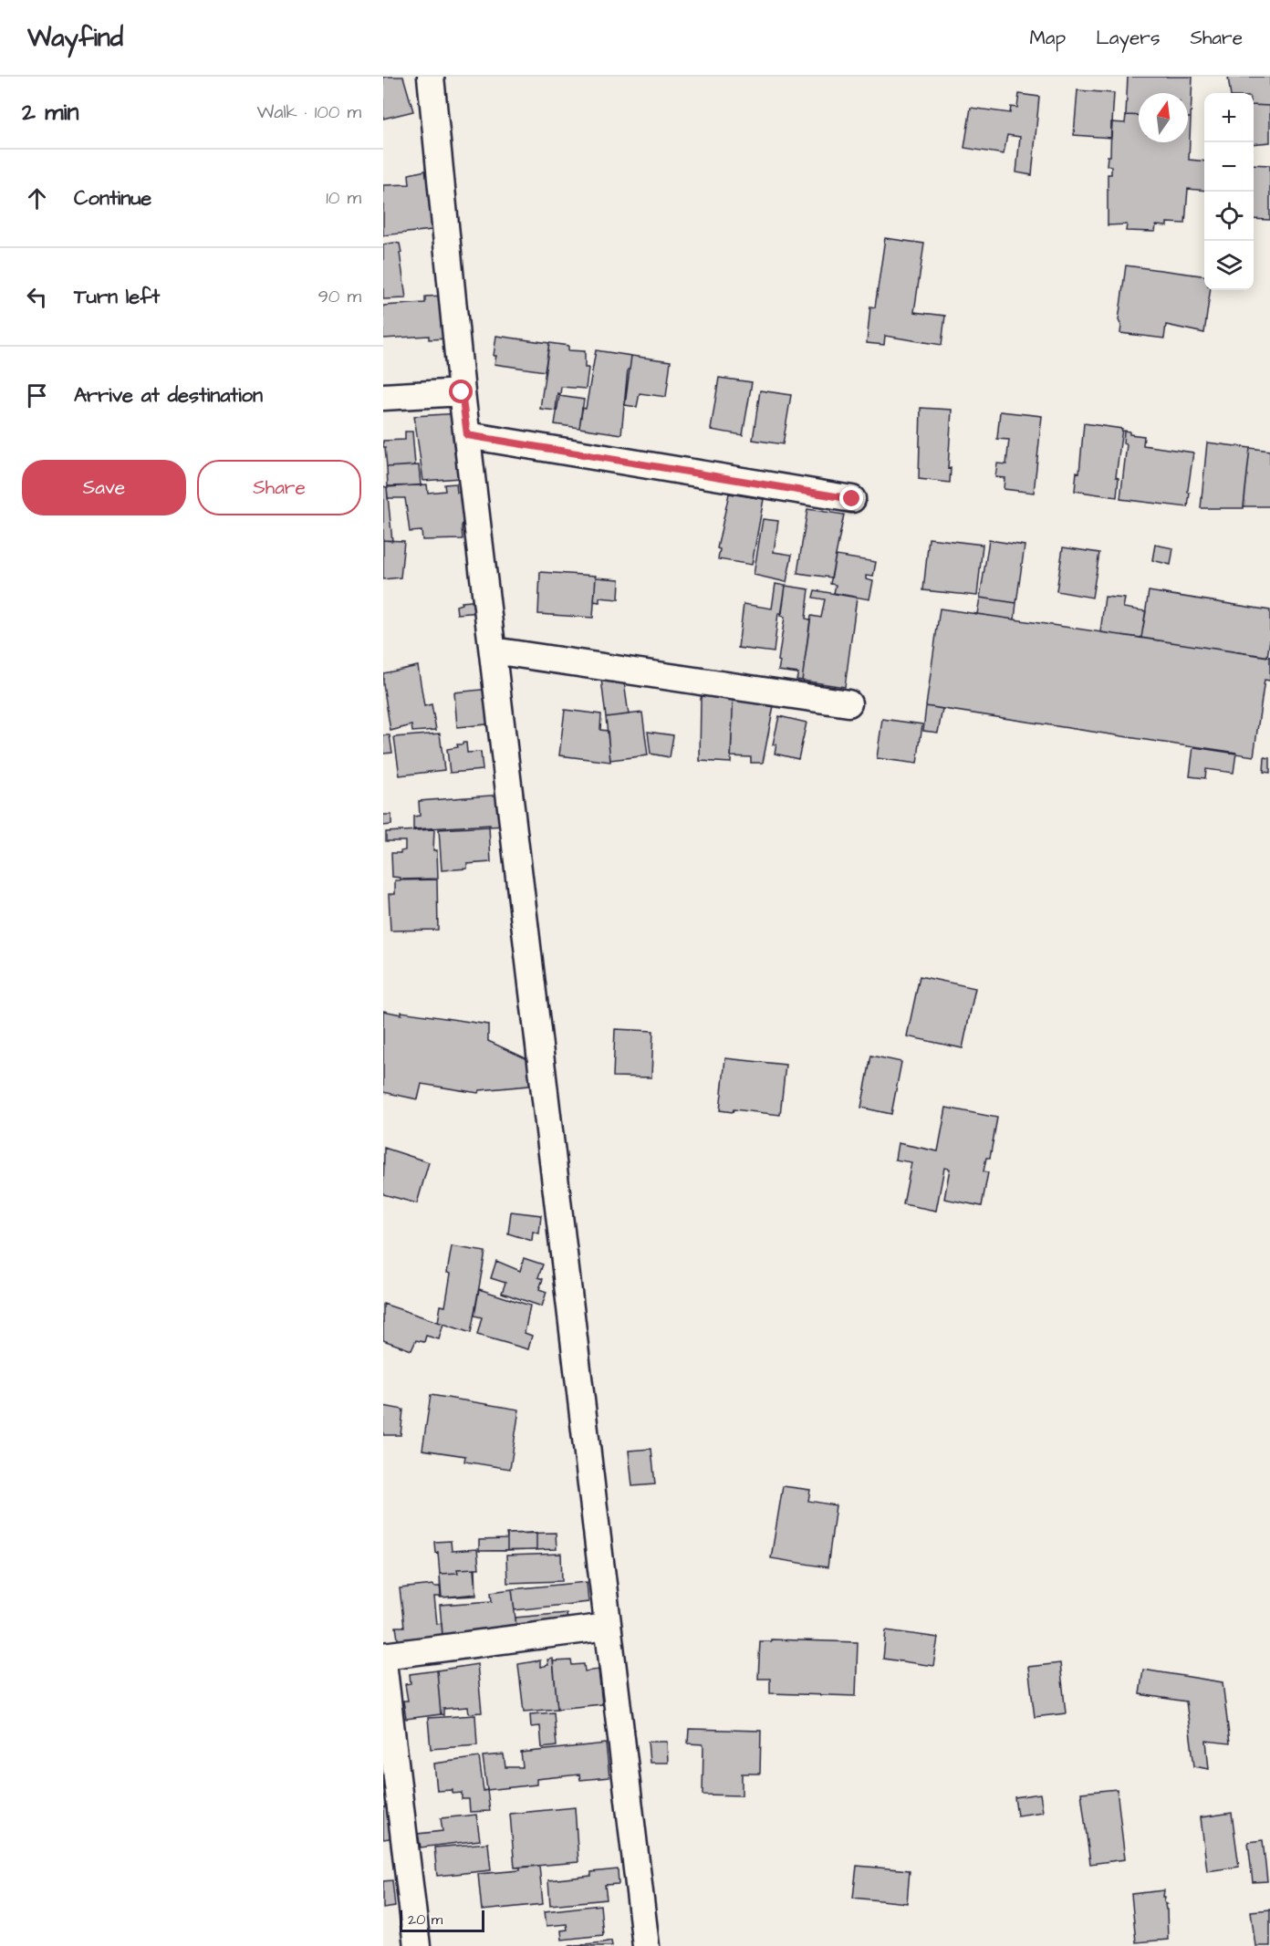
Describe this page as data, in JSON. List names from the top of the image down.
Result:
{
  "scale_bar": "20 m",
  "north": "top",
  "page": {
    "header": "Wayfind",
    "nav": ["Map", "Layers", "Share"],
    "heading": ["2 min", "Walk · 100 m"],
    "map_buttons": ["+", "−"],
    "list": [
      ["Continue", "10 m"],
      ["Turn left", "90 m"],
      "Arrive at destination"
    ],
    "buttons": ["Save", "Share"],
    "scale": "20 m"
  }
}
